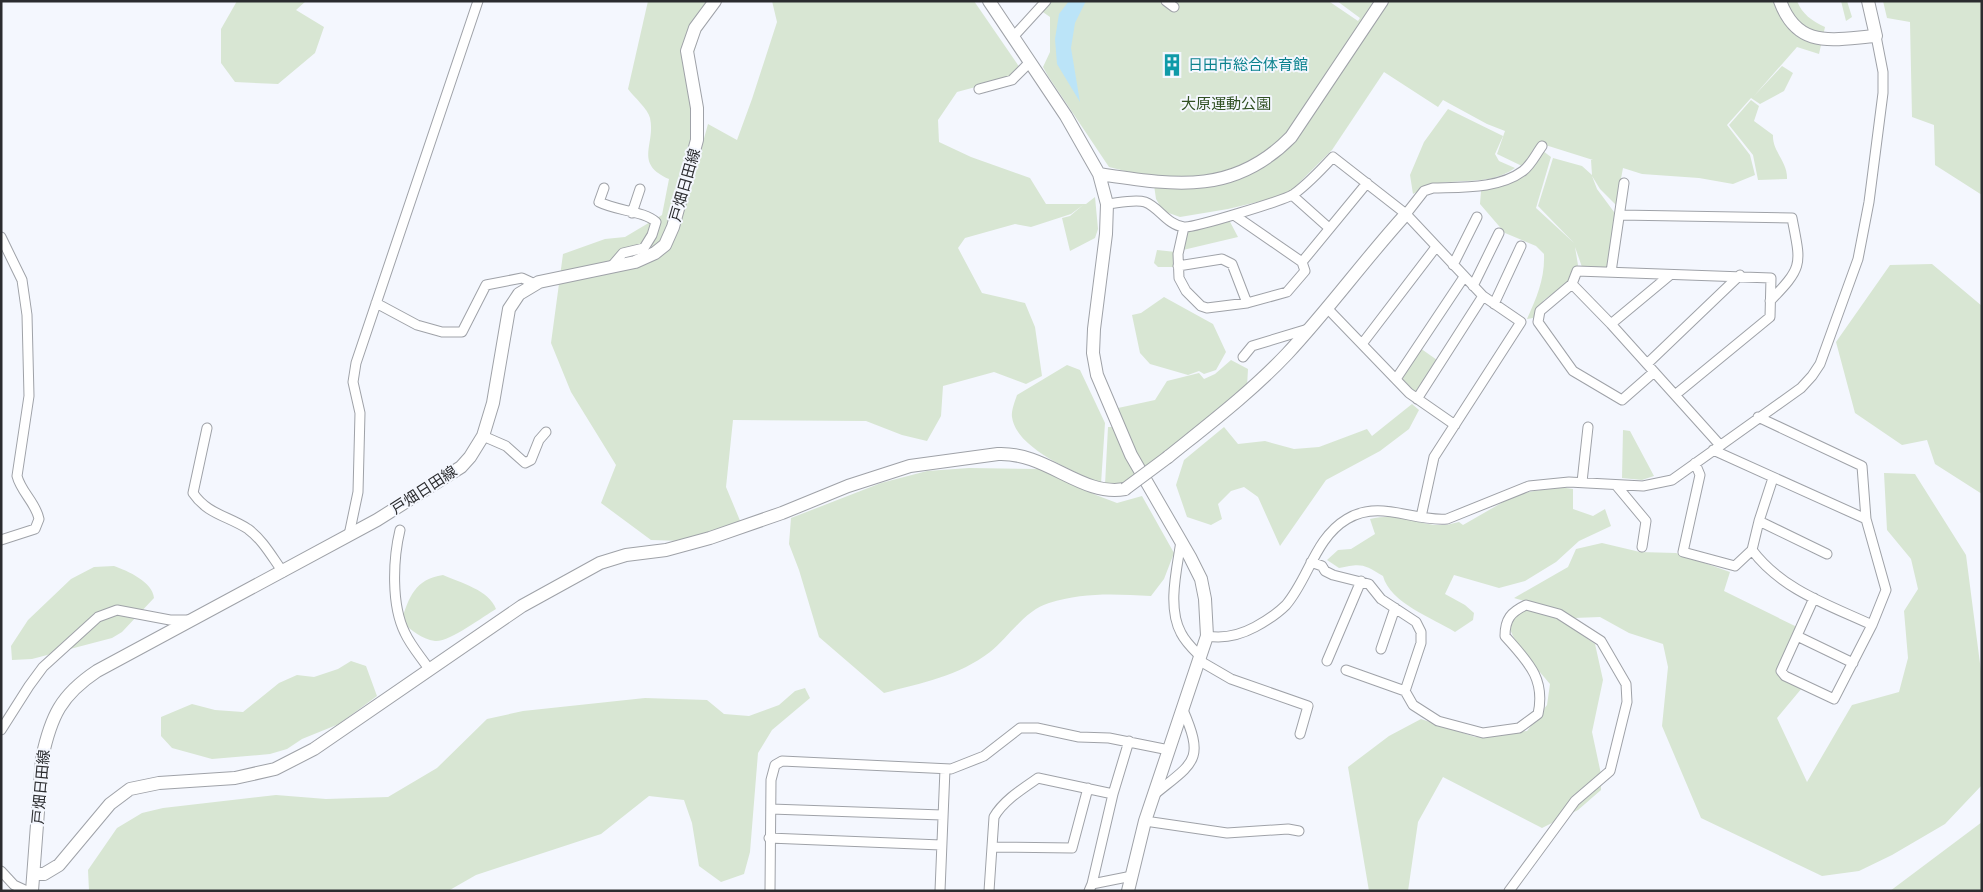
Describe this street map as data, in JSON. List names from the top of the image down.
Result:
{
  "streets": {
    "street": ["戸畑日田線"]
  },
  "parks": ["大原運動公園"],
  "places": {
    "building": ["日田市総合体育館"]
  }
}
